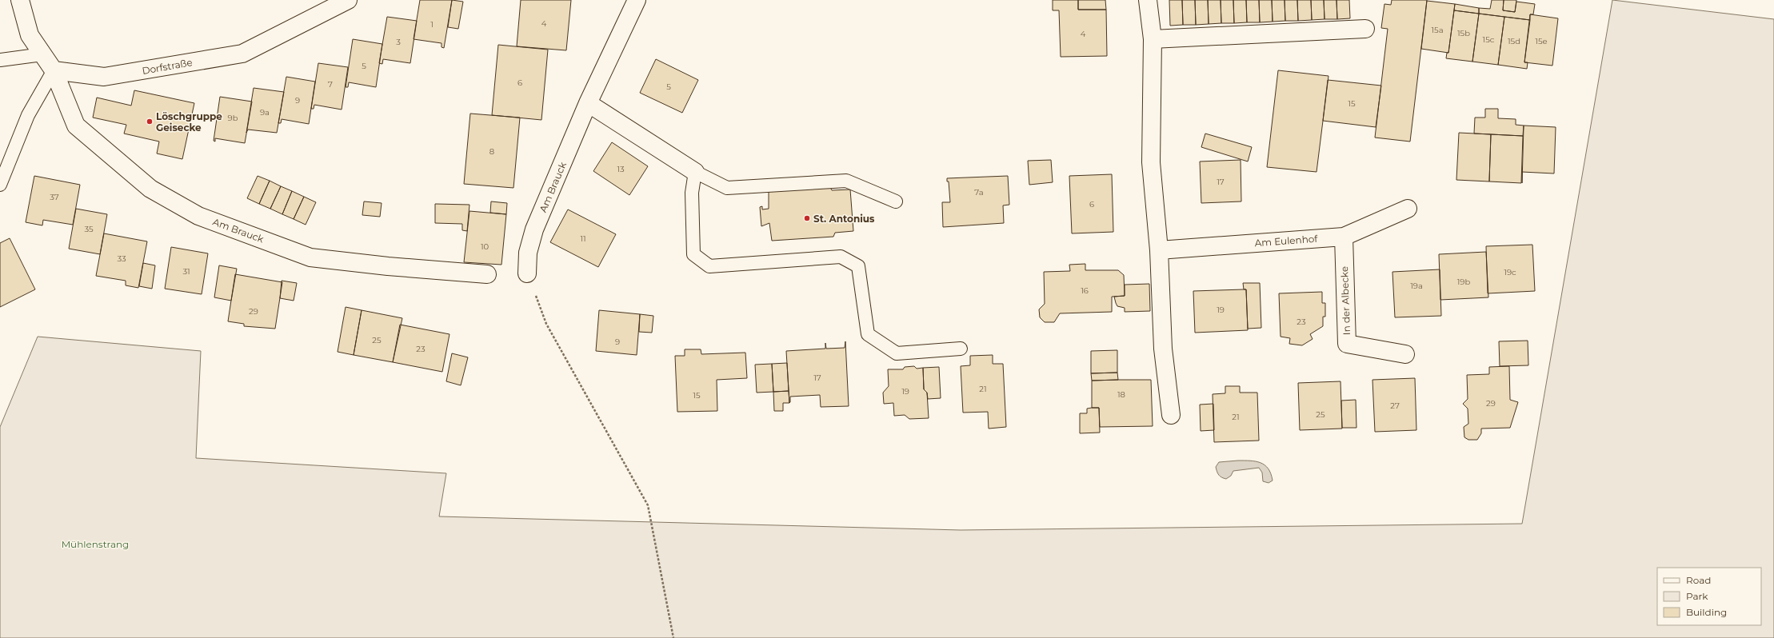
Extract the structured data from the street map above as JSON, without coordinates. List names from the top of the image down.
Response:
{
  "streets": {
    "street": [
      "Dorfstraße",
      "Am Brauck",
      "Am Eulenhof",
      "In der Albecke"
    ]
  },
  "crossings": [
    ["Dorfstraße", "Am Brauck"],
    ["Am Eulenhof", "In der Albecke"]
  ],
  "parks": ["Mühlenstrang"],
  "places": ["Löschgruppe Geisecke", "St. Antonius"],
  "house_numbers": [
    "4",
    "1",
    "15a",
    "15b",
    "4",
    "15c",
    "15d",
    "15e",
    "3",
    "5",
    "6",
    "7",
    "5",
    "9",
    "15",
    "9a",
    "9b",
    "8",
    "13",
    "17",
    "7a",
    "37",
    "6",
    "35",
    "11",
    "10",
    "33",
    "31",
    "19c",
    "19b",
    "19a",
    "16",
    "19",
    "29",
    "23",
    "25",
    "9",
    "23",
    "17",
    "21",
    "19",
    "18",
    "15",
    "29",
    "27",
    "25",
    "21"
  ],
  "legend": ["Road", "Park", "Building"]
}
